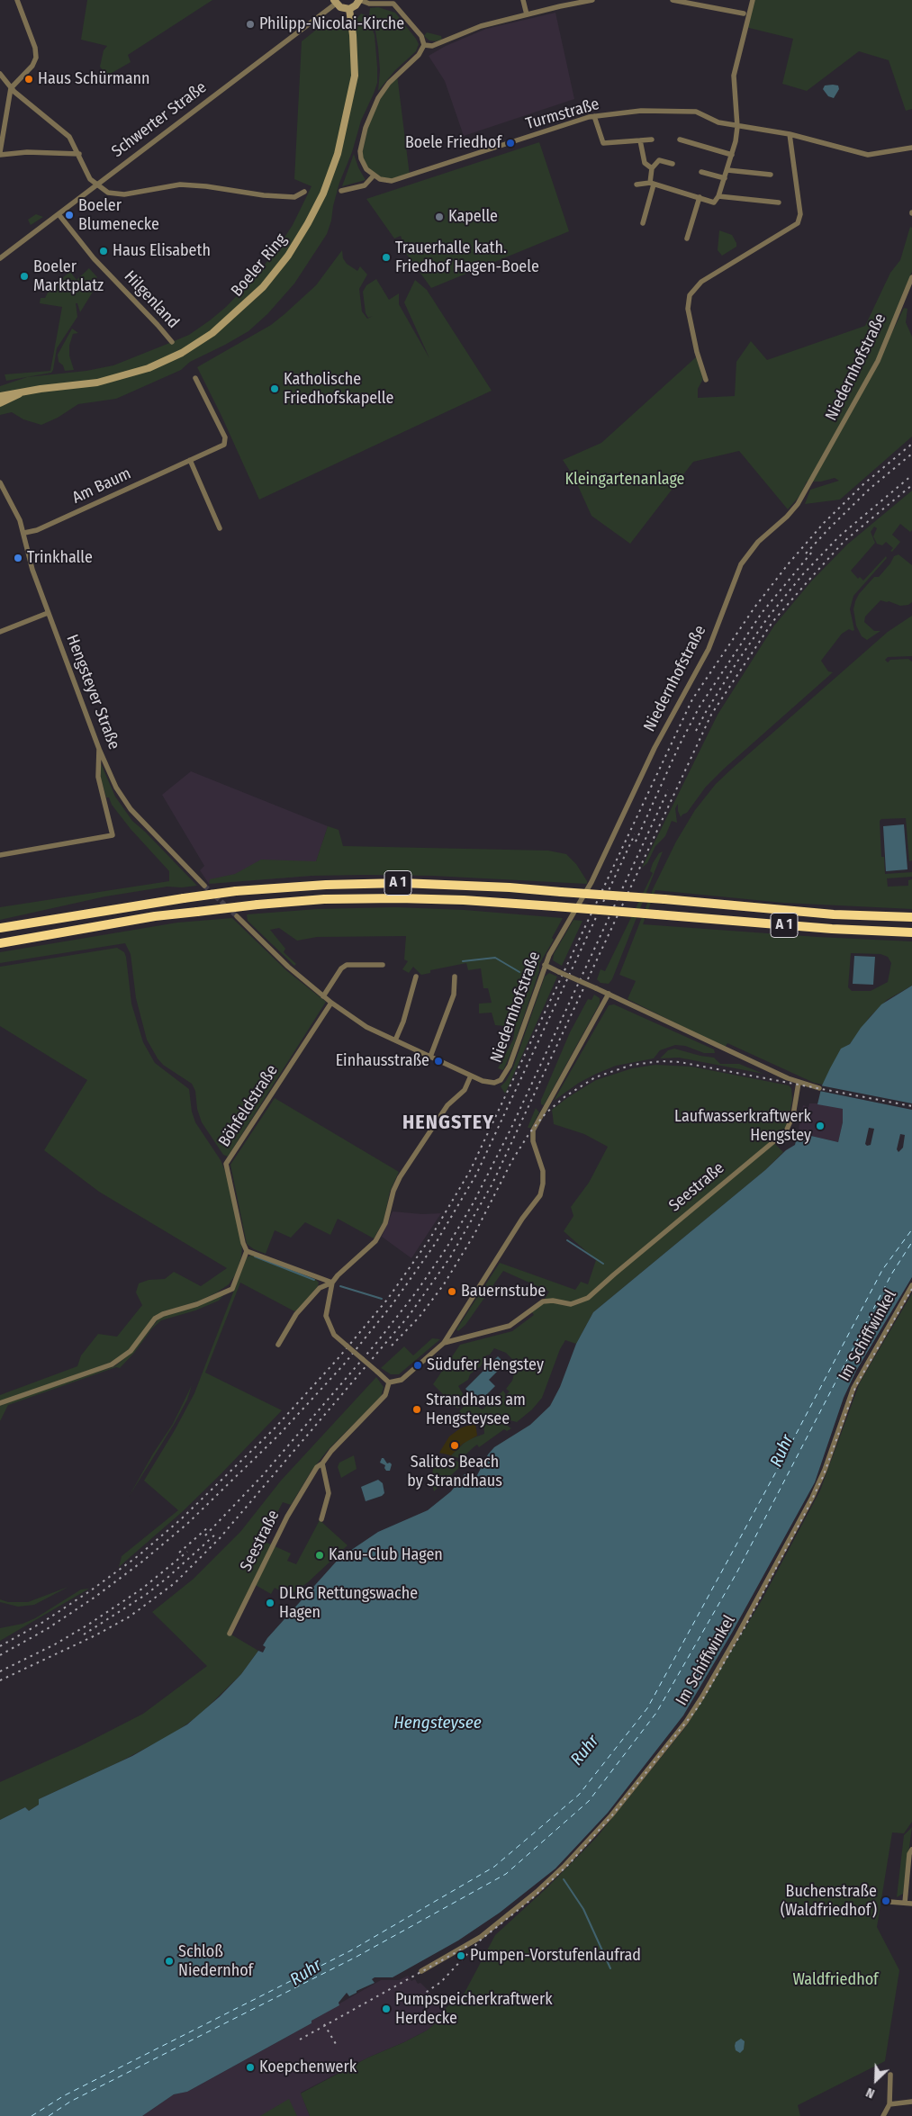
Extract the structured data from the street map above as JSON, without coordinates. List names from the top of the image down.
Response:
{
  "streets": {
    "highway": ["A 1"],
    "main road": ["Boeler Ring"],
    "street": [
      "Turmstraße",
      "Schwerter Straße",
      "Hilgenland",
      "Niedernhofstraße",
      "Am Baum",
      "Hengsteyer Straße",
      "Böhfeldstraße",
      "Seestraße",
      "Im Schiffwinkel"
    ]
  },
  "crossings": [
    ["Schwerter Straße", "Hilgenland"],
    ["Am Baum", "Hengsteyer Straße"]
  ],
  "districts": ["HENGSTEY"],
  "water": ["Ruhr", "Hengsteysee"],
  "parks": ["Kleingartenanlage", "Waldfriedhof"],
  "places": [
    "Philipp-Nicolai-Kirche",
    "Haus Schürmann",
    "Boele Friedhof",
    "Boeler Blumenecke",
    "Kapelle",
    "Haus Elisabeth",
    "Trauerhalle kath. Friedhof Hagen-Boele",
    "Boeler Marktplatz",
    "Katholische Friedhofskapelle",
    "Trinkhalle",
    "Einhausstraße",
    "Laufwasserkraftwerk Hengstey",
    "Bauernstube",
    "Südufer Hengstey",
    "Strandhaus am Hengsteysee",
    "Salitos Beach by Strandhaus",
    "Kanu-Club Hagen",
    "DLRG Rettungswache Hagen",
    "Buchenstraße (Waldfriedhof)",
    "Pumpen-Vorstufenlaufrad",
    "Schloß Niedernhof",
    "Pumpspeicherkraftwerk Herdecke",
    "Koepchenwerk"
  ],
  "north": "bottom left"
}
